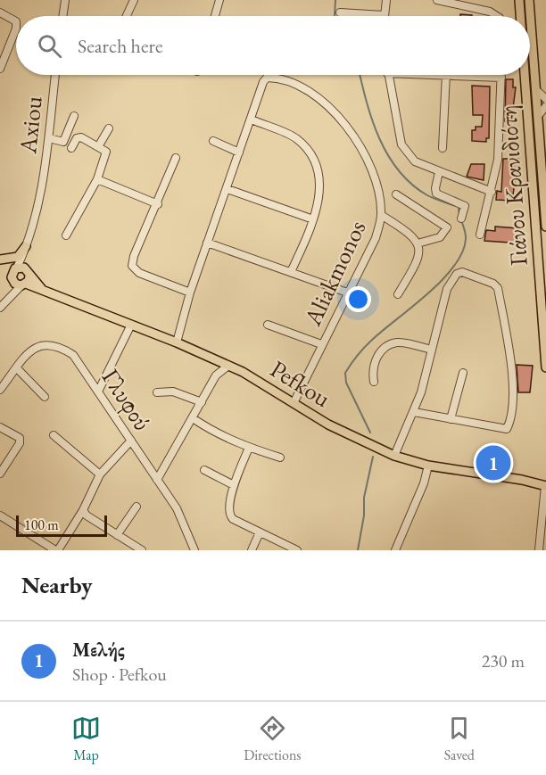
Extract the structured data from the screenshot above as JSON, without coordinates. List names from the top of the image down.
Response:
{
  "streets": {
    "main road": ["Γιάνου Κρανιδιότη", "Pefkou"],
    "street": ["Axiou", "Aliakmonos", "Γλυφού"]
  },
  "crossings": [
    ["Axiou", "Pefkou"],
    ["Aliakmonos", "Pefkou"]
  ],
  "scale_bar": "100 m",
  "page": {
    "search": "Search here",
    "pins": "1",
    "scale": "100 m",
    "heading": "Nearby",
    "list": [
      {
        "mark": "1",
        "name": "Μελής",
        "note": "Shop · Pefkou",
        "value": "230 m"
      }
    ],
    "nav": ["Map", "Directions", "Saved"]
  }
}
